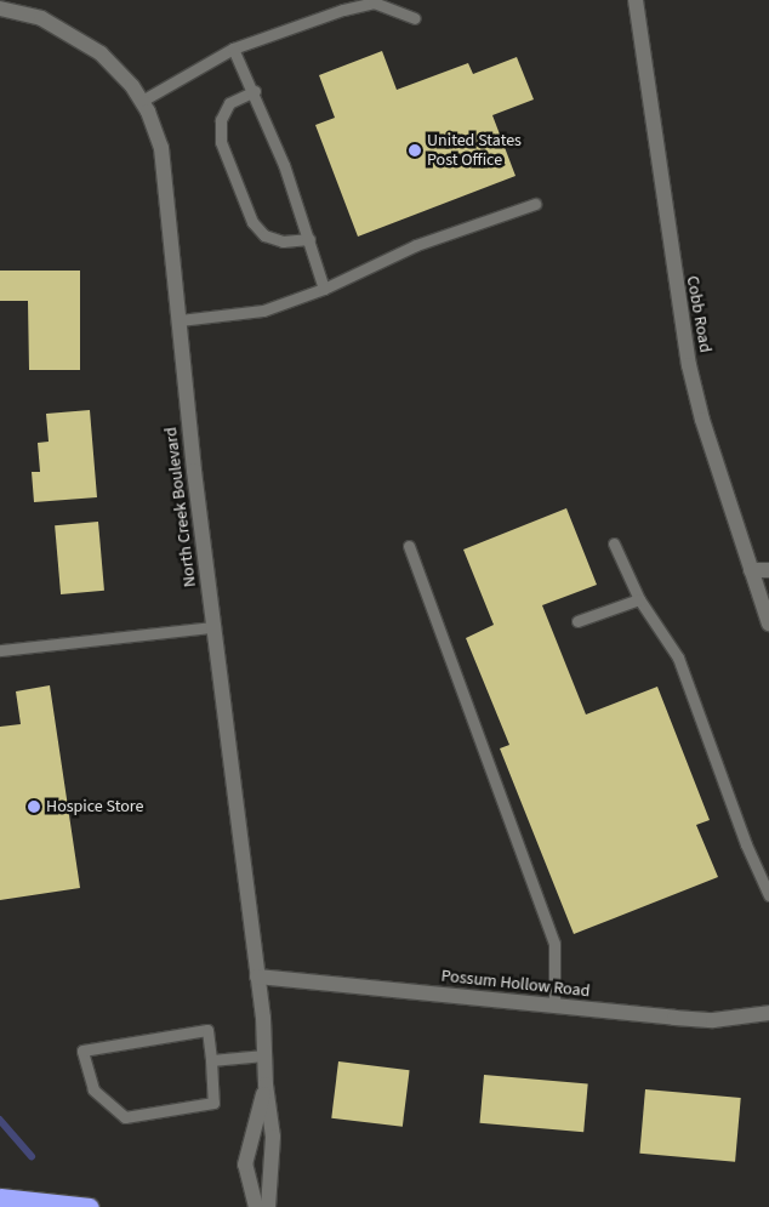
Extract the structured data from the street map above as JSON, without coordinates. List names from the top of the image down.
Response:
{
  "streets": {
    "street": ["Cobb Road", "North Creek Boulevard", "Possum Hollow Road"]
  },
  "crossings": [
    ["North Creek Boulevard", "Possum Hollow Road"]
  ],
  "places": ["United States Post Office", "Hospice Store"]
}
